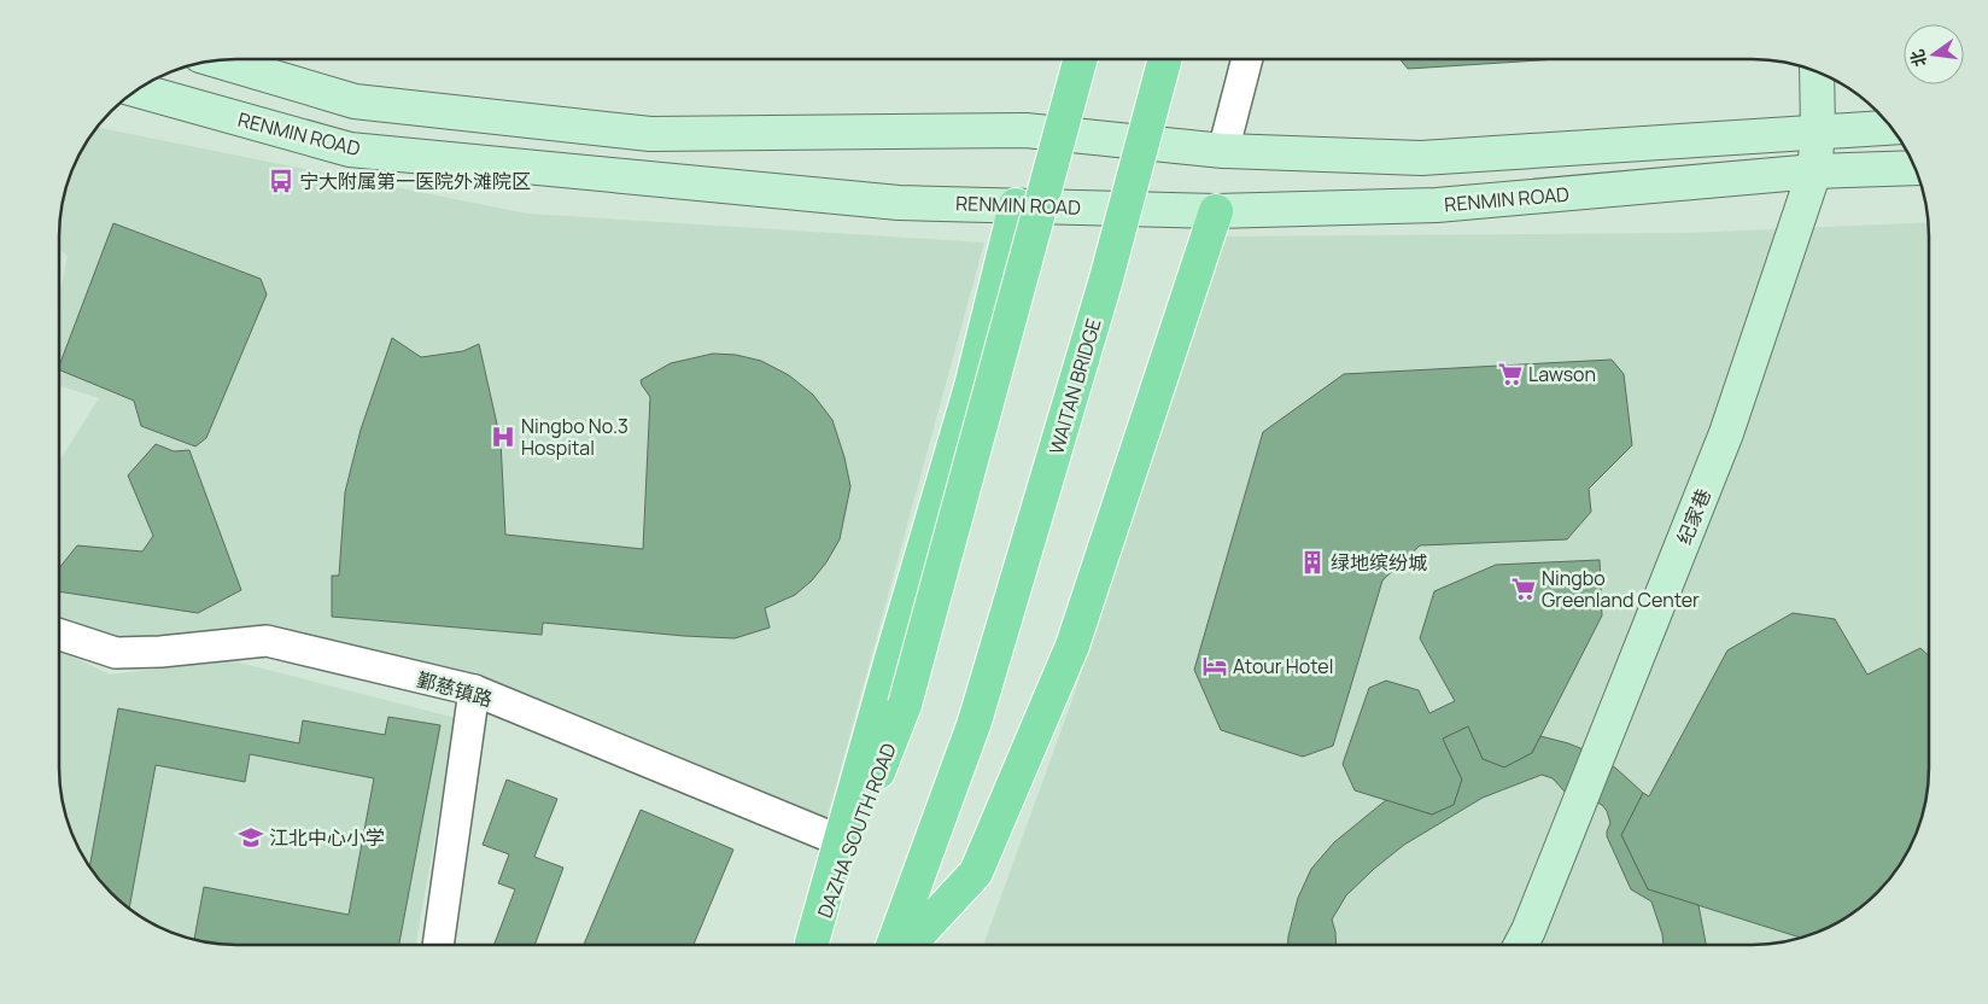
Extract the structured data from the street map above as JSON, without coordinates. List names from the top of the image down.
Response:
{
  "streets": {
    "main road": [
      "RENMIN ROAD",
      "WAITAN BRIDGE",
      "纪家巷",
      "DAZHA SOUTH ROAD"
    ],
    "street": ["鄞慈镇路"]
  },
  "crossings": [
    ["RENMIN ROAD", "纪家巷"]
  ],
  "places": {
    "bus stop": ["宁大附属第一医院外滩院区"],
    "supermarket": ["Lawson", "Ningbo Greenland Center"],
    "hospital": ["Ningbo No.3 Hospital"],
    "building": ["绿地缤纷城"],
    "hotel": ["Atour Hotel"],
    "school or university": ["江北中心小学"]
  },
  "north": "left"
}
